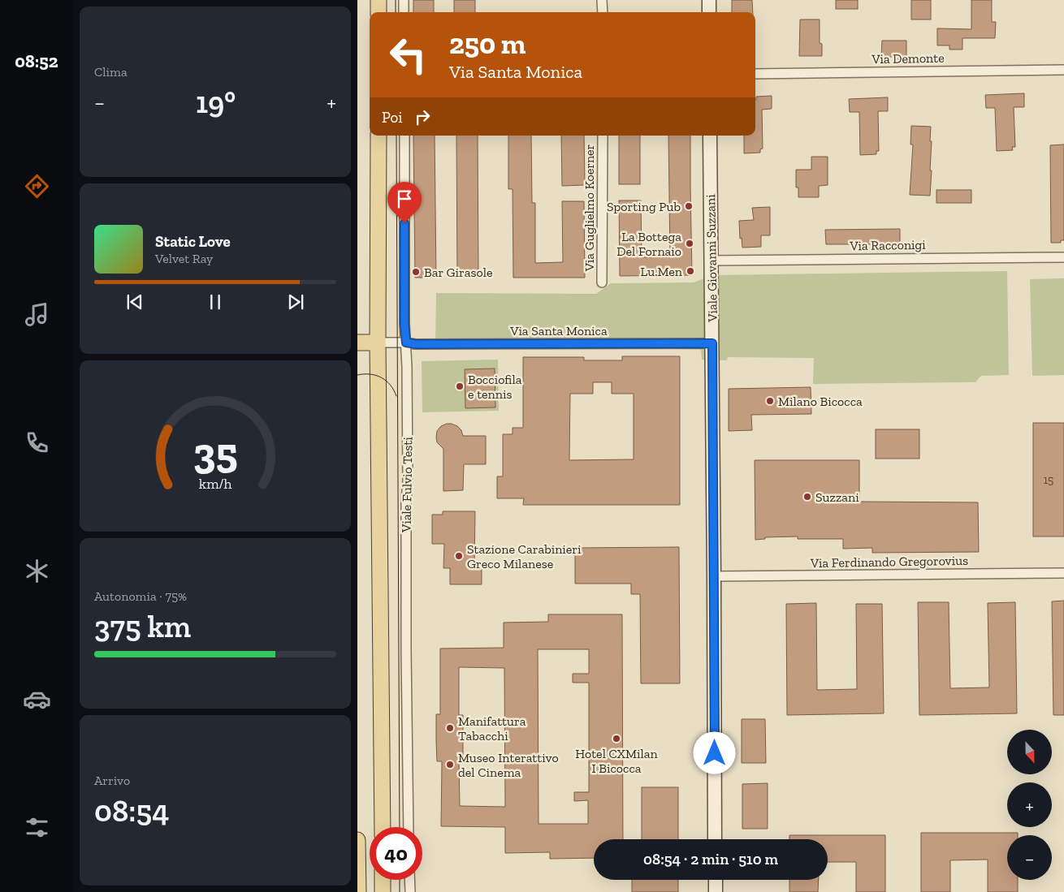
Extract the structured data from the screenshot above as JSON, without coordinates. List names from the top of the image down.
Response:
{
  "streets": {
    "main road": ["Viale Fulvio Testi"],
    "street": [
      "Via Demonte",
      "Via Guglielmo Koerner",
      "Via Racconigi",
      "Viale Giovanni Suzzani",
      "Via Santa Monica",
      "Via Ferdinando Gregorovius"
    ]
  },
  "crossings": [
    ["Via Racconigi", "Viale Giovanni Suzzani"],
    ["Viale Giovanni Suzzani", "Via Santa Monica"],
    ["Viale Giovanni Suzzani", "Via Ferdinando Gregorovius"],
    ["Via Santa Monica", "Viale Fulvio Testi"]
  ],
  "places": [
    "Sporting Pub",
    "La Bottega Del Fornaio",
    "Lu.Men",
    "Bar Girasole",
    "Bocciofila e tennis",
    "Milano Bicocca",
    "Suzzani",
    "Stazione Carabinieri Greco Milanese",
    "Manifattura Tabacchi",
    "Hotel CXMilan I Bicocca",
    "Museo Interattivo del Cinema"
  ],
  "house_numbers": ["15"],
  "north": "bottom",
  "page": {
    "tabs": "08:52",
    "tile": [
      "Clima",
      ["Autonomia · 75%", "375 km"],
      ["Arrivo", "08:54"]
    ],
    "turn": ["250 m", "Via Santa Monica"],
    "heat": ["−", "19°", "+"],
    "then": "Poi",
    "song": ["Static Love", "Velvet Ray"],
    "map_buttons": ["+", "−"],
    "limit": "40",
    "trip": "08:54 · 2 min · 510 m",
    "gauge": ["35", "km/h"]
  }
}
